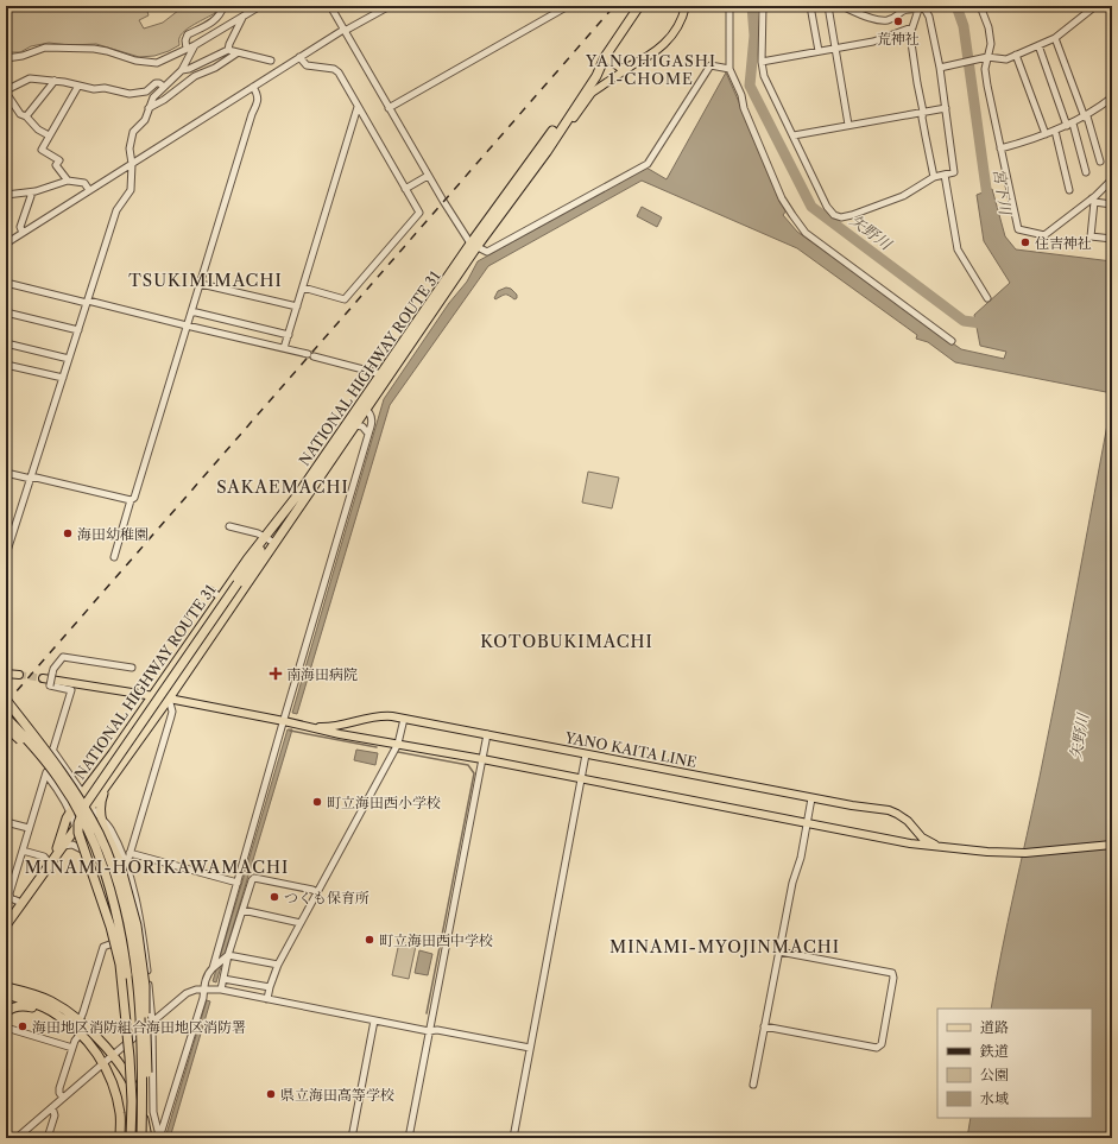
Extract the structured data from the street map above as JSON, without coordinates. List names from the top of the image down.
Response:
{
  "streets": {
    "highway": ["NATIONAL HIGHWAY ROUTE 31"],
    "main road": ["YANO KAITA LINE"]
  },
  "crossings": [
    ["NATIONAL HIGHWAY ROUTE 31", "YANO KAITA LINE"]
  ],
  "districts": [
    "YANOHIGASHI 1-CHOME",
    "TSUKIMIMACHI",
    "SAKAEMACHI",
    "KOTOBUKIMACHI",
    "MINAMI-HORIKAWAMACHI",
    "MINAMI-MYOJINMACHI"
  ],
  "water": ["宮下川", "矢野川"],
  "places": {
    "other": [
      "荒神社",
      "住吉神社",
      "海田幼稚園",
      "町立海田西小学校",
      "つくも保育所",
      "町立海田西中学校",
      "海田地区消防組合海田地区消防署",
      "県立海田高等学校"
    ],
    "health": ["南海田病院"]
  },
  "legend": [
    "道路",
    "鉄道",
    "公園",
    "水域"
  ]
}
